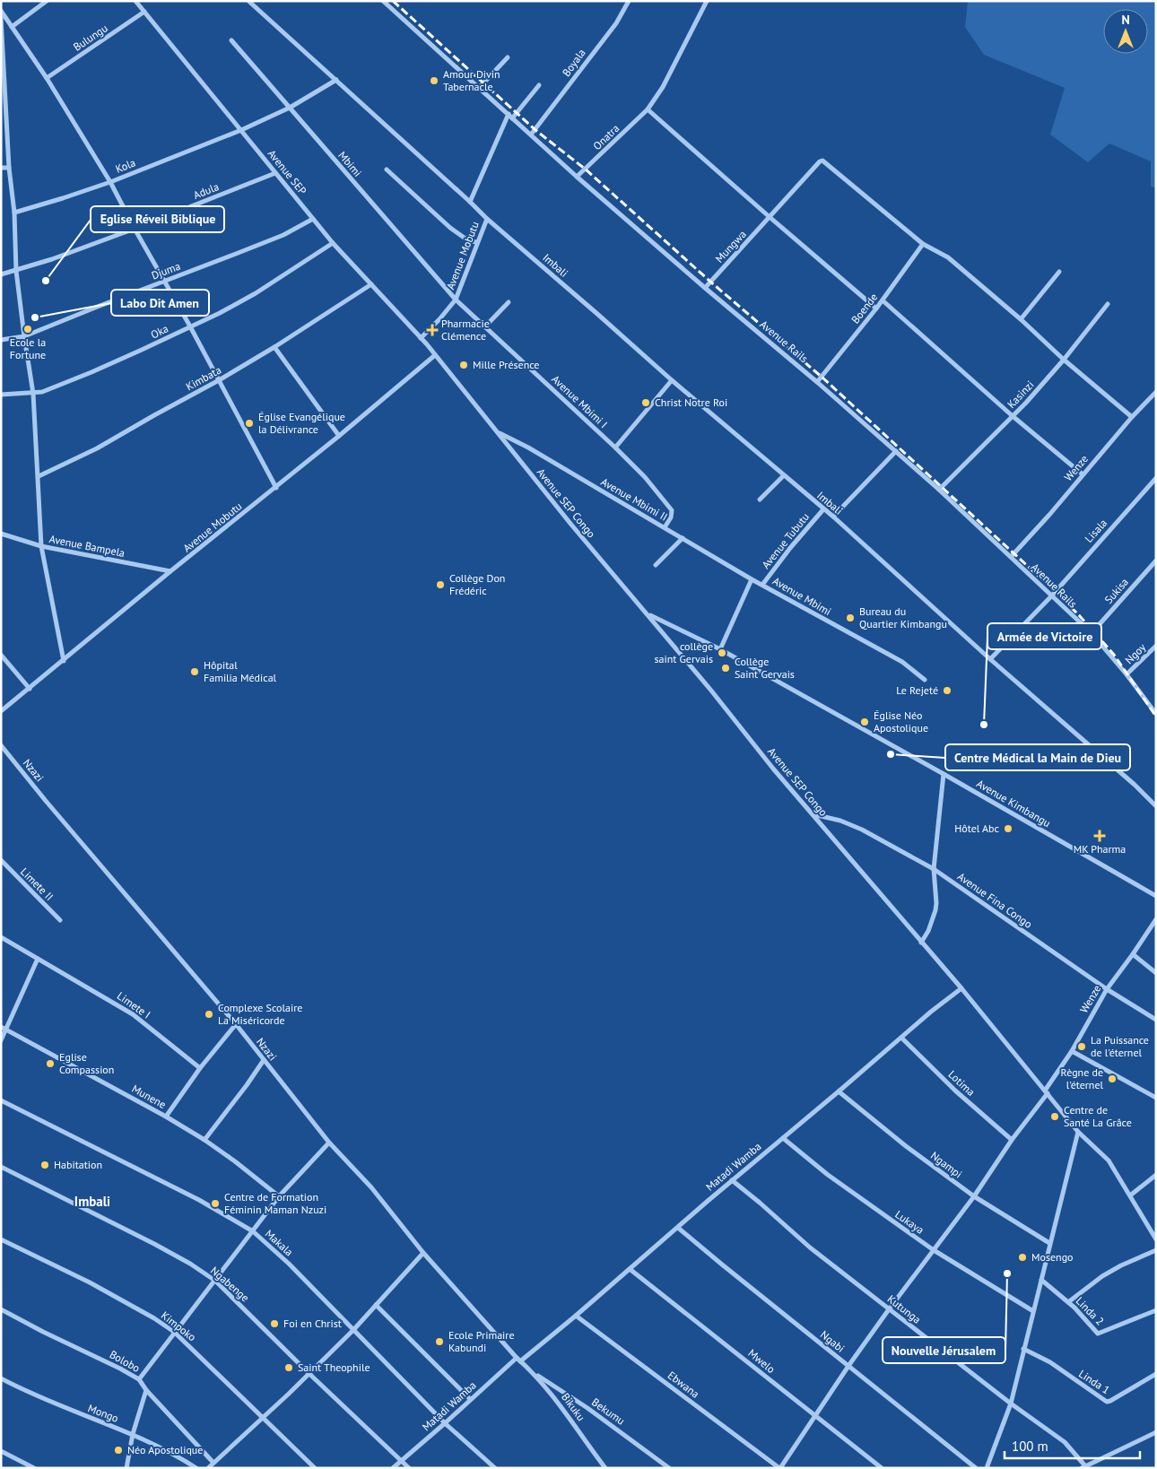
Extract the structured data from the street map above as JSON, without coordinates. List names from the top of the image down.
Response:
{
  "streets": {
    "street": [
      "Bulungu",
      "Boyala",
      "Onatra",
      "Mbimi",
      "Kola",
      "Avenue SEP",
      "Adula",
      "Mungwa",
      "Avenue Mobutu",
      "Imbali",
      "Djuma",
      "Boende",
      "Oka",
      "Avenue Rails",
      "Kimbata",
      "Kasinzi",
      "Avenue Mbimi I",
      "Wenze",
      "Avenue Mbimi II",
      "Avenue SEP Congo",
      "Lisala",
      "Avenue Tubutu",
      "Avenue Bampela",
      "Sukisa",
      "Avenue Mbimi",
      "Ngoy",
      "Nzazi",
      "Avenue Kimbangu",
      "Limete II",
      "Avenue Fina Congo",
      "Limete I",
      "Lotima",
      "Munene",
      "Ngampi",
      "Matadi Wamba",
      "Lukaya",
      "Makala",
      "Ngabenge",
      "Kutunga",
      "Linda 2",
      "Kimpoko",
      "Ngabi",
      "Bolobo",
      "Mwelo",
      "Linda 1",
      "Ebwana",
      "Bikuku",
      "Bekumu",
      "Mongo"
    ]
  },
  "crossings": [
    ["Bulungu", "Avenue SEP"],
    ["Boyala", "Avenue Rails"],
    ["Onatra", "Avenue Rails"],
    ["Mbimi", "Kola"],
    ["Mbimi", "Avenue Mobutu"],
    ["Mbimi", "Avenue Mbimi I"],
    ["Kola", "Avenue SEP"],
    ["Avenue SEP", "Adula"],
    ["Avenue SEP", "Avenue Mobutu"],
    ["Avenue SEP", "Djuma"],
    ["Avenue SEP", "Oka"],
    ["Avenue SEP", "Kimbata"],
    ["Avenue SEP", "Avenue SEP Congo"],
    ["Mungwa", "Boende"],
    ["Mungwa", "Avenue Rails"],
    ["Avenue Mobutu", "Imbali"],
    ["Avenue Mobutu", "Avenue Mbimi I"],
    ["Avenue Mobutu", "Avenue SEP Congo"],
    ["Avenue Mobutu", "Avenue Bampela"],
    ["Imbali", "Lisala"],
    ["Imbali", "Avenue Tubutu"],
    ["Boende", "Avenue Rails"],
    ["Avenue Rails", "Kasinzi"],
    ["Avenue Rails", "Wenze"],
    ["Avenue Rails", "Lisala"],
    ["Avenue Rails", "Sukisa"],
    ["Avenue Rails", "Ngoy"],
    ["Avenue Mbimi I", "Avenue Mbimi II"],
    ["Wenze", "Avenue SEP Congo"],
    ["Wenze", "Avenue Fina Congo"],
    ["Wenze", "Lotima"],
    ["Wenze", "Ngampi"],
    ["Wenze", "Lukaya"],
    ["Wenze", "Kutunga"],
    ["Wenze", "Ngabi"],
    ["Wenze", "Mwelo"],
    ["Wenze", "Ebwana"],
    ["Avenue Mbimi II", "Avenue SEP Congo"],
    ["Avenue Mbimi II", "Avenue Tubutu"],
    ["Avenue Mbimi II", "Avenue Mbimi"],
    ["Avenue SEP Congo", "Avenue Kimbangu"],
    ["Avenue SEP Congo", "Avenue Fina Congo"],
    ["Avenue SEP Congo", "Matadi Wamba"],
    ["Avenue Tubutu", "Avenue Mbimi"],
    ["Nzazi", "Matadi Wamba"],
    ["Nzazi", "Bikuku"],
    ["Lotima", "Matadi Wamba"],
    ["Ngampi", "Matadi Wamba"],
    ["Matadi Wamba", "Lukaya"],
    ["Matadi Wamba", "Makala"],
    ["Matadi Wamba", "Ngabenge"],
    ["Matadi Wamba", "Kutunga"],
    ["Matadi Wamba", "Ngabi"],
    ["Matadi Wamba", "Mwelo"],
    ["Matadi Wamba", "Ebwana"],
    ["Matadi Wamba", "Bikuku"],
    ["Bikuku", "Bekumu"]
  ],
  "districts": ["Imbali"],
  "places": {
    "other": [
      "Amour Divin Tabernacle",
      "Eglise Réveil Biblique",
      "Labo Dit Amen",
      "Ecole la Fortune",
      "Mille Présence",
      "Christ Notre Roi",
      "Église Evangélique la Délivrance",
      "Collège Don Frédéric",
      "Bureau du Quartier Kimbangu",
      "collège saint Gervais",
      "Collège Saint Gervais",
      "Hôpital Familia Médical",
      "Le Rejeté",
      "Église Néo Apostolique",
      "Armée de Victoire",
      "Centre Médical la Main de Dieu",
      "Hôtel Abc",
      "Complexe Scolaire La Miséricorde",
      "La Puissance de l'éternel",
      "Eglise Compassion",
      "Règne de l'éternel",
      "Centre de Santé La Grâce",
      "Habitation",
      "Centre de Formation Féminin Maman Nzuzi",
      "Mosengo",
      "Nouvelle Jérusalem",
      "Foi en Christ",
      "Ecole Primaire Kabundi",
      "Saint Theophile",
      "Néo Apostolique"
    ],
    "health": ["Pharmacie Clémence", "MK Pharma"]
  },
  "scale_bar": "100 m",
  "north": "top"
}
